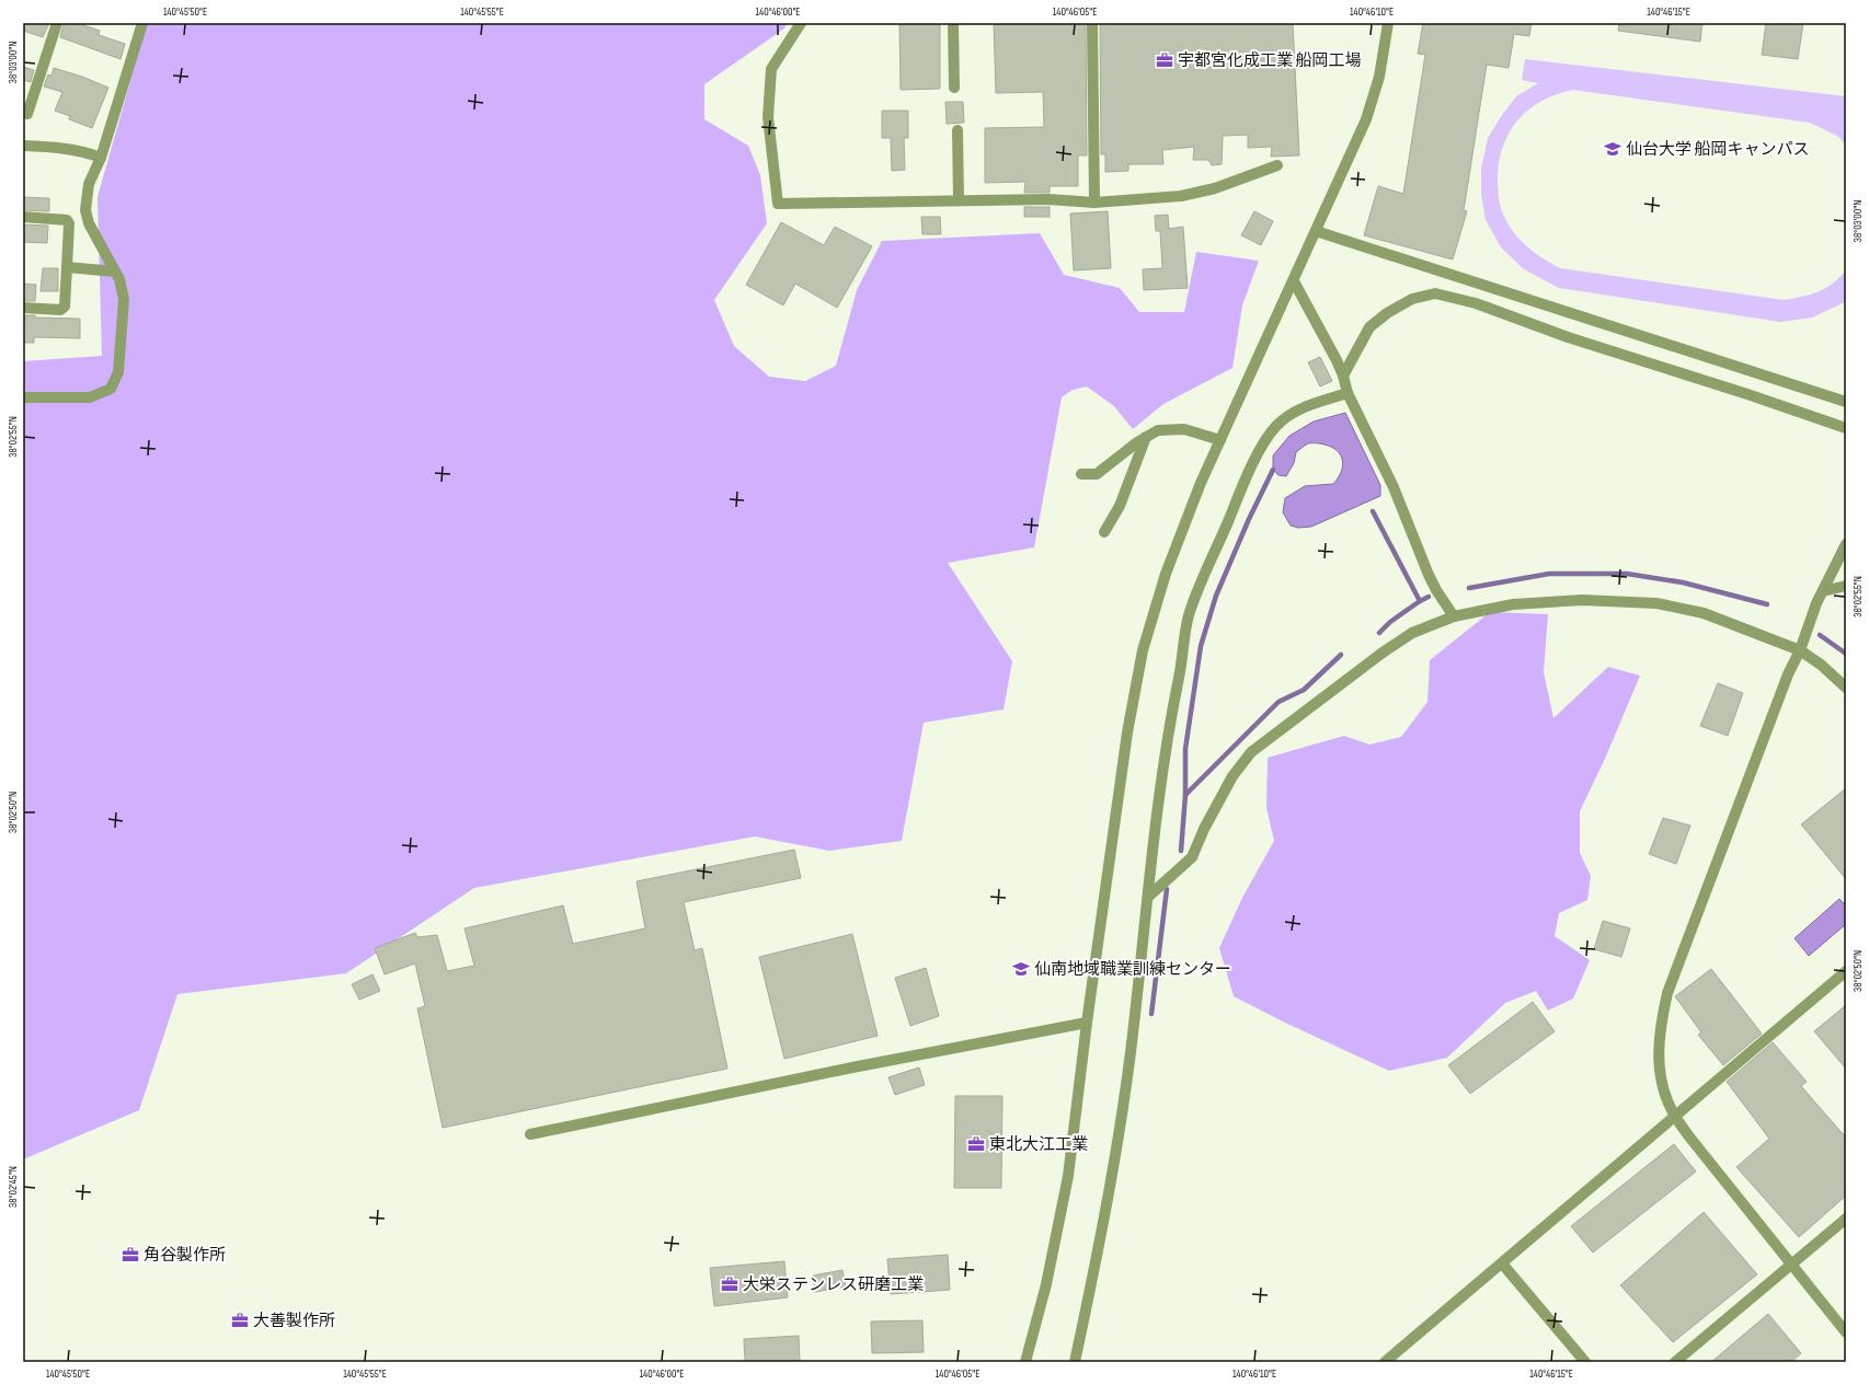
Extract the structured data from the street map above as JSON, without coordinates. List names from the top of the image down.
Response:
{
  "places": {
    "office": [
      "宇都宮化成工業 船岡工場",
      "東北大江工業",
      "角谷製作所",
      "大栄ステンレス研磨工業",
      "大善製作所"
    ],
    "school or university": ["仙台大学 船岡キャンパス", "仙南地域職業訓練センター"]
  },
  "coordinates": [
    "140°45'50\"E",
    "140°45'55\"E",
    "140°46'00\"E",
    "140°46'05\"E",
    "140°46'10\"E",
    "140°46'15\"E",
    "38°03'00\"N",
    "38°02'55\"N",
    "38°02'50\"N",
    "38°02'45\"N"
  ]
}
